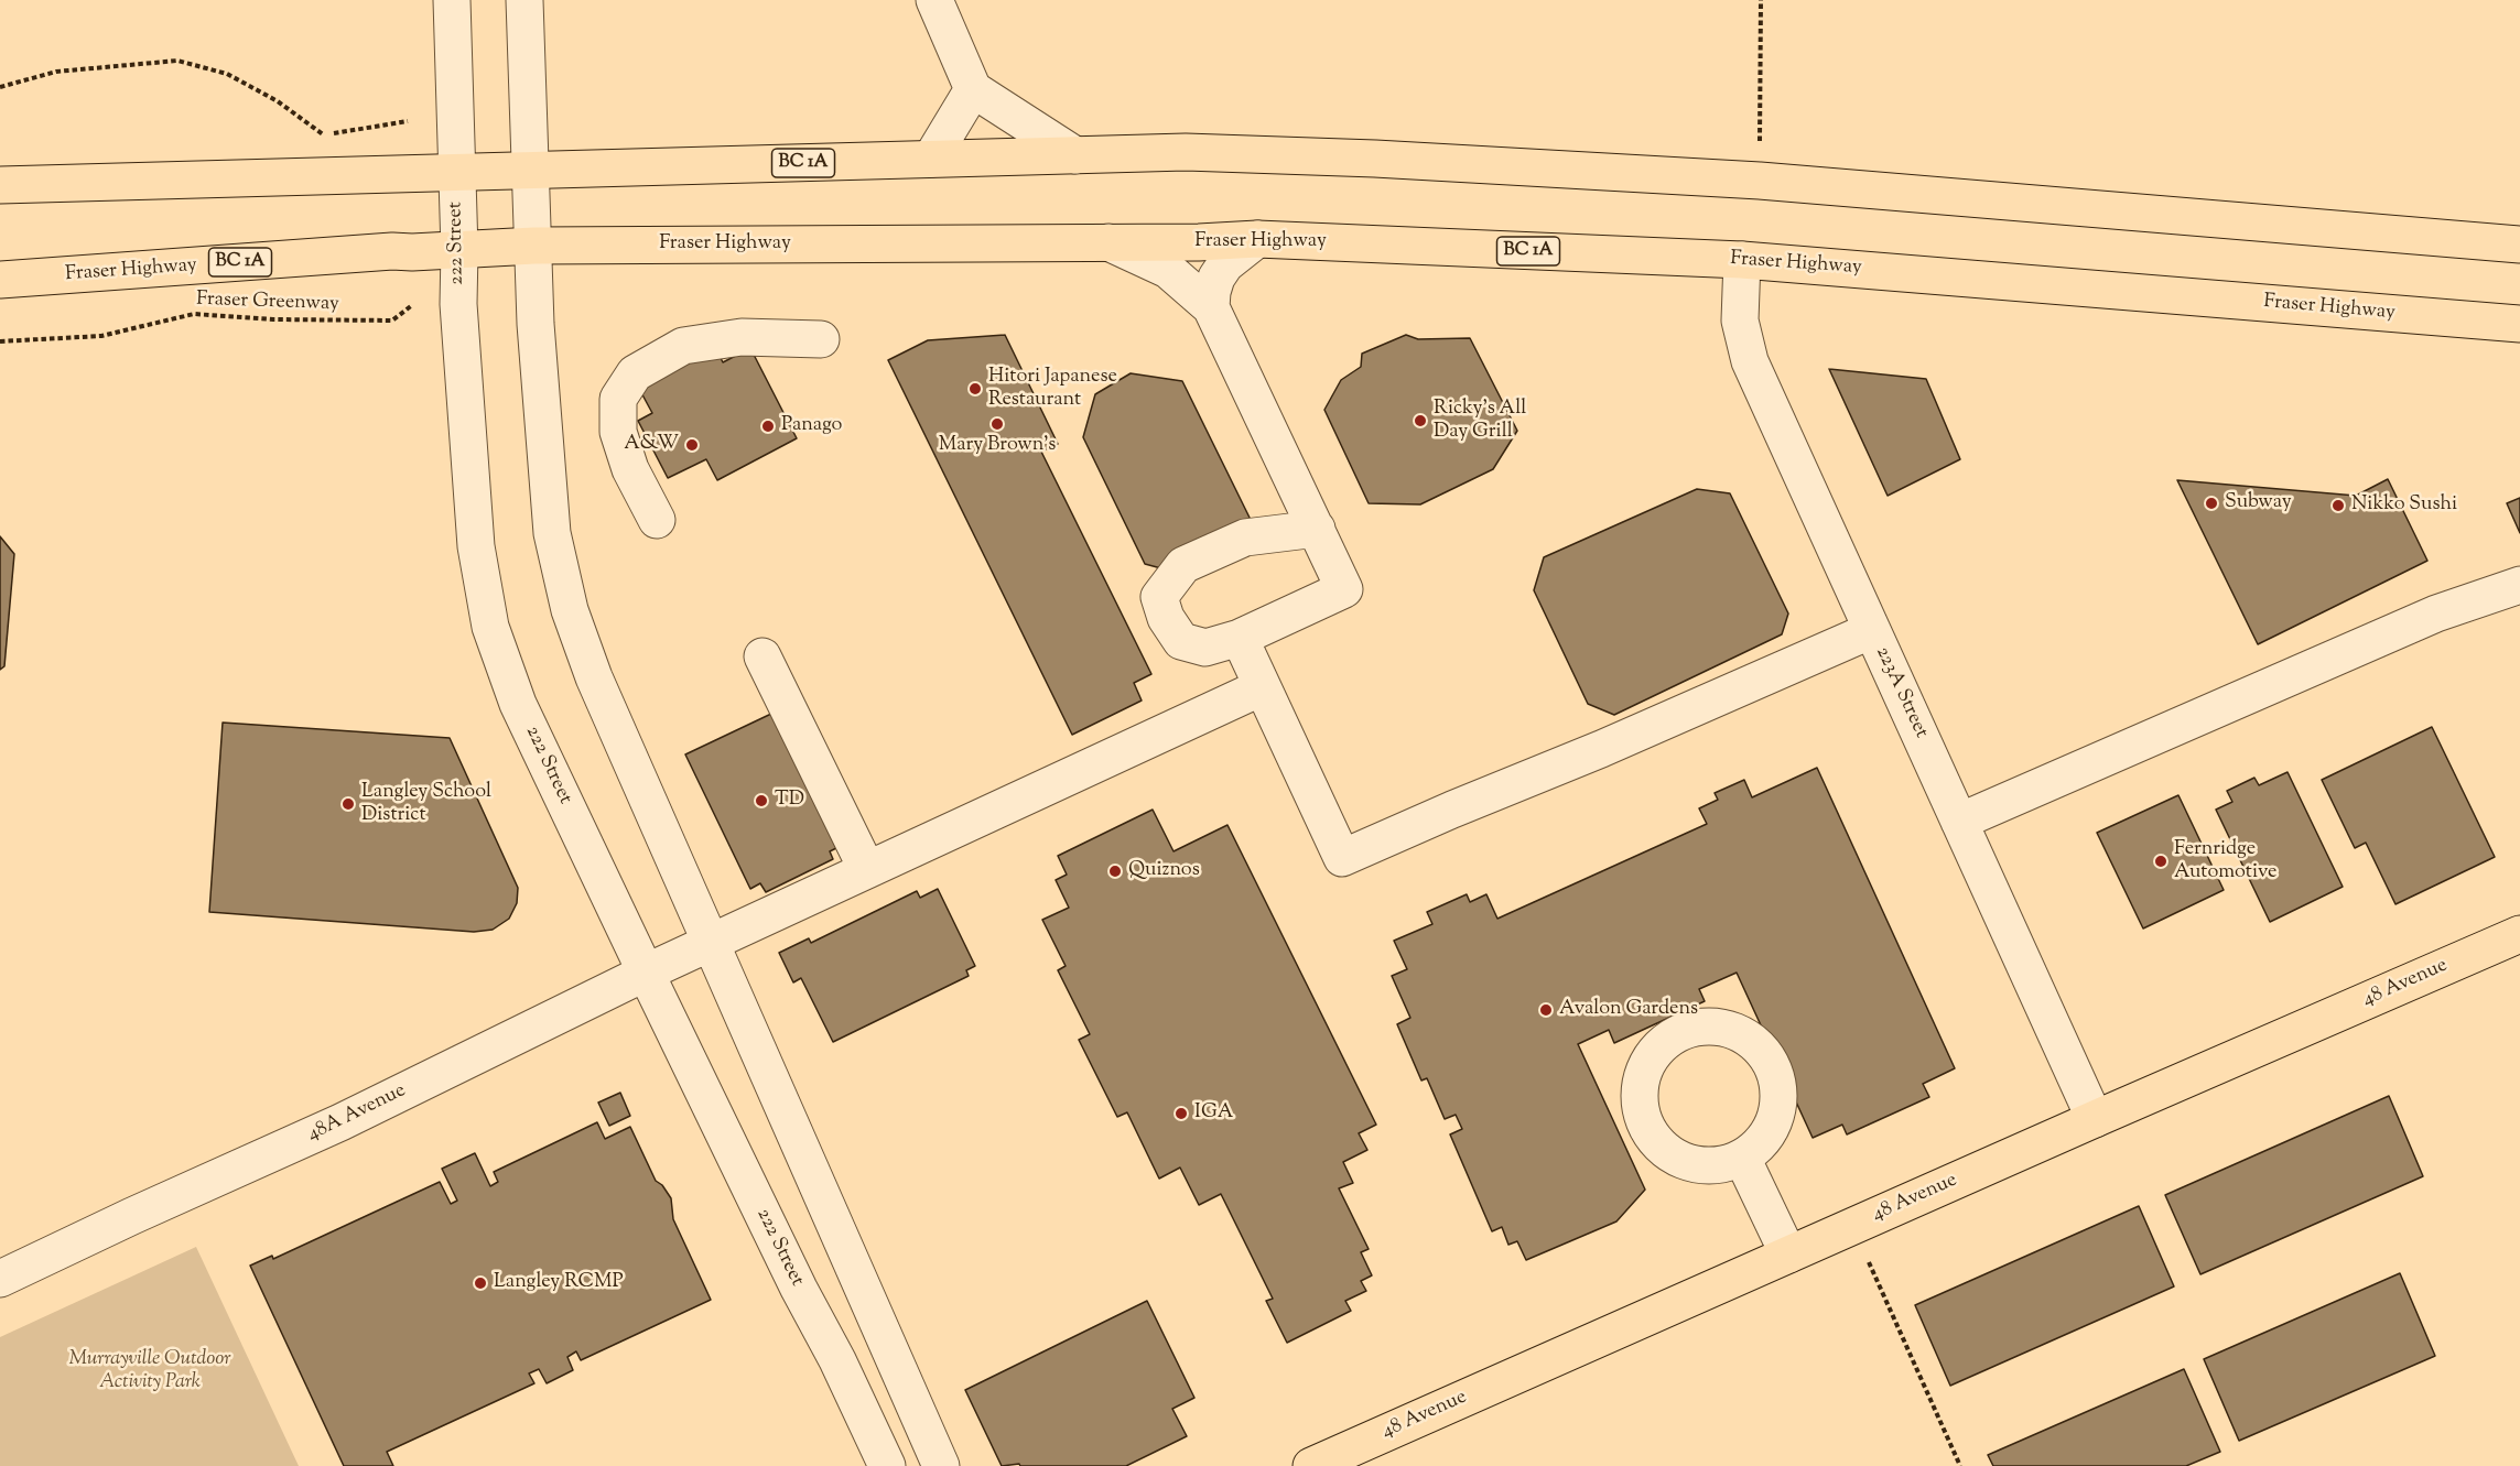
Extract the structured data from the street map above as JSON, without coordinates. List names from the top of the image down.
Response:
{
  "streets": {
    "main road": ["BC 1A", "Fraser Highway", "48 Avenue"],
    "street": ["222 Street", "223A Street", "48A Avenue"],
    "path": ["Fraser Greenway"]
  },
  "crossings": [
    ["BC 1A", "222 Street"],
    ["Fraser Highway", "222 Street"],
    ["Fraser Highway", "223A Street"],
    ["222 Street", "48A Avenue"],
    ["223A Street", "48 Avenue"]
  ],
  "parks": ["Murrayville Outdoor Activity Park"],
  "places": [
    "Hitori Japanese Restaurant",
    "Ricky's All Day Grill",
    "Mary Brown's",
    "Panago",
    "A&W",
    "Subway",
    "Nikko Sushi",
    "TD",
    "Langley School District",
    "Fernridge Automotive",
    "Quiznos",
    "Avalon Gardens",
    "IGA",
    "Langley RCMP"
  ]
}
